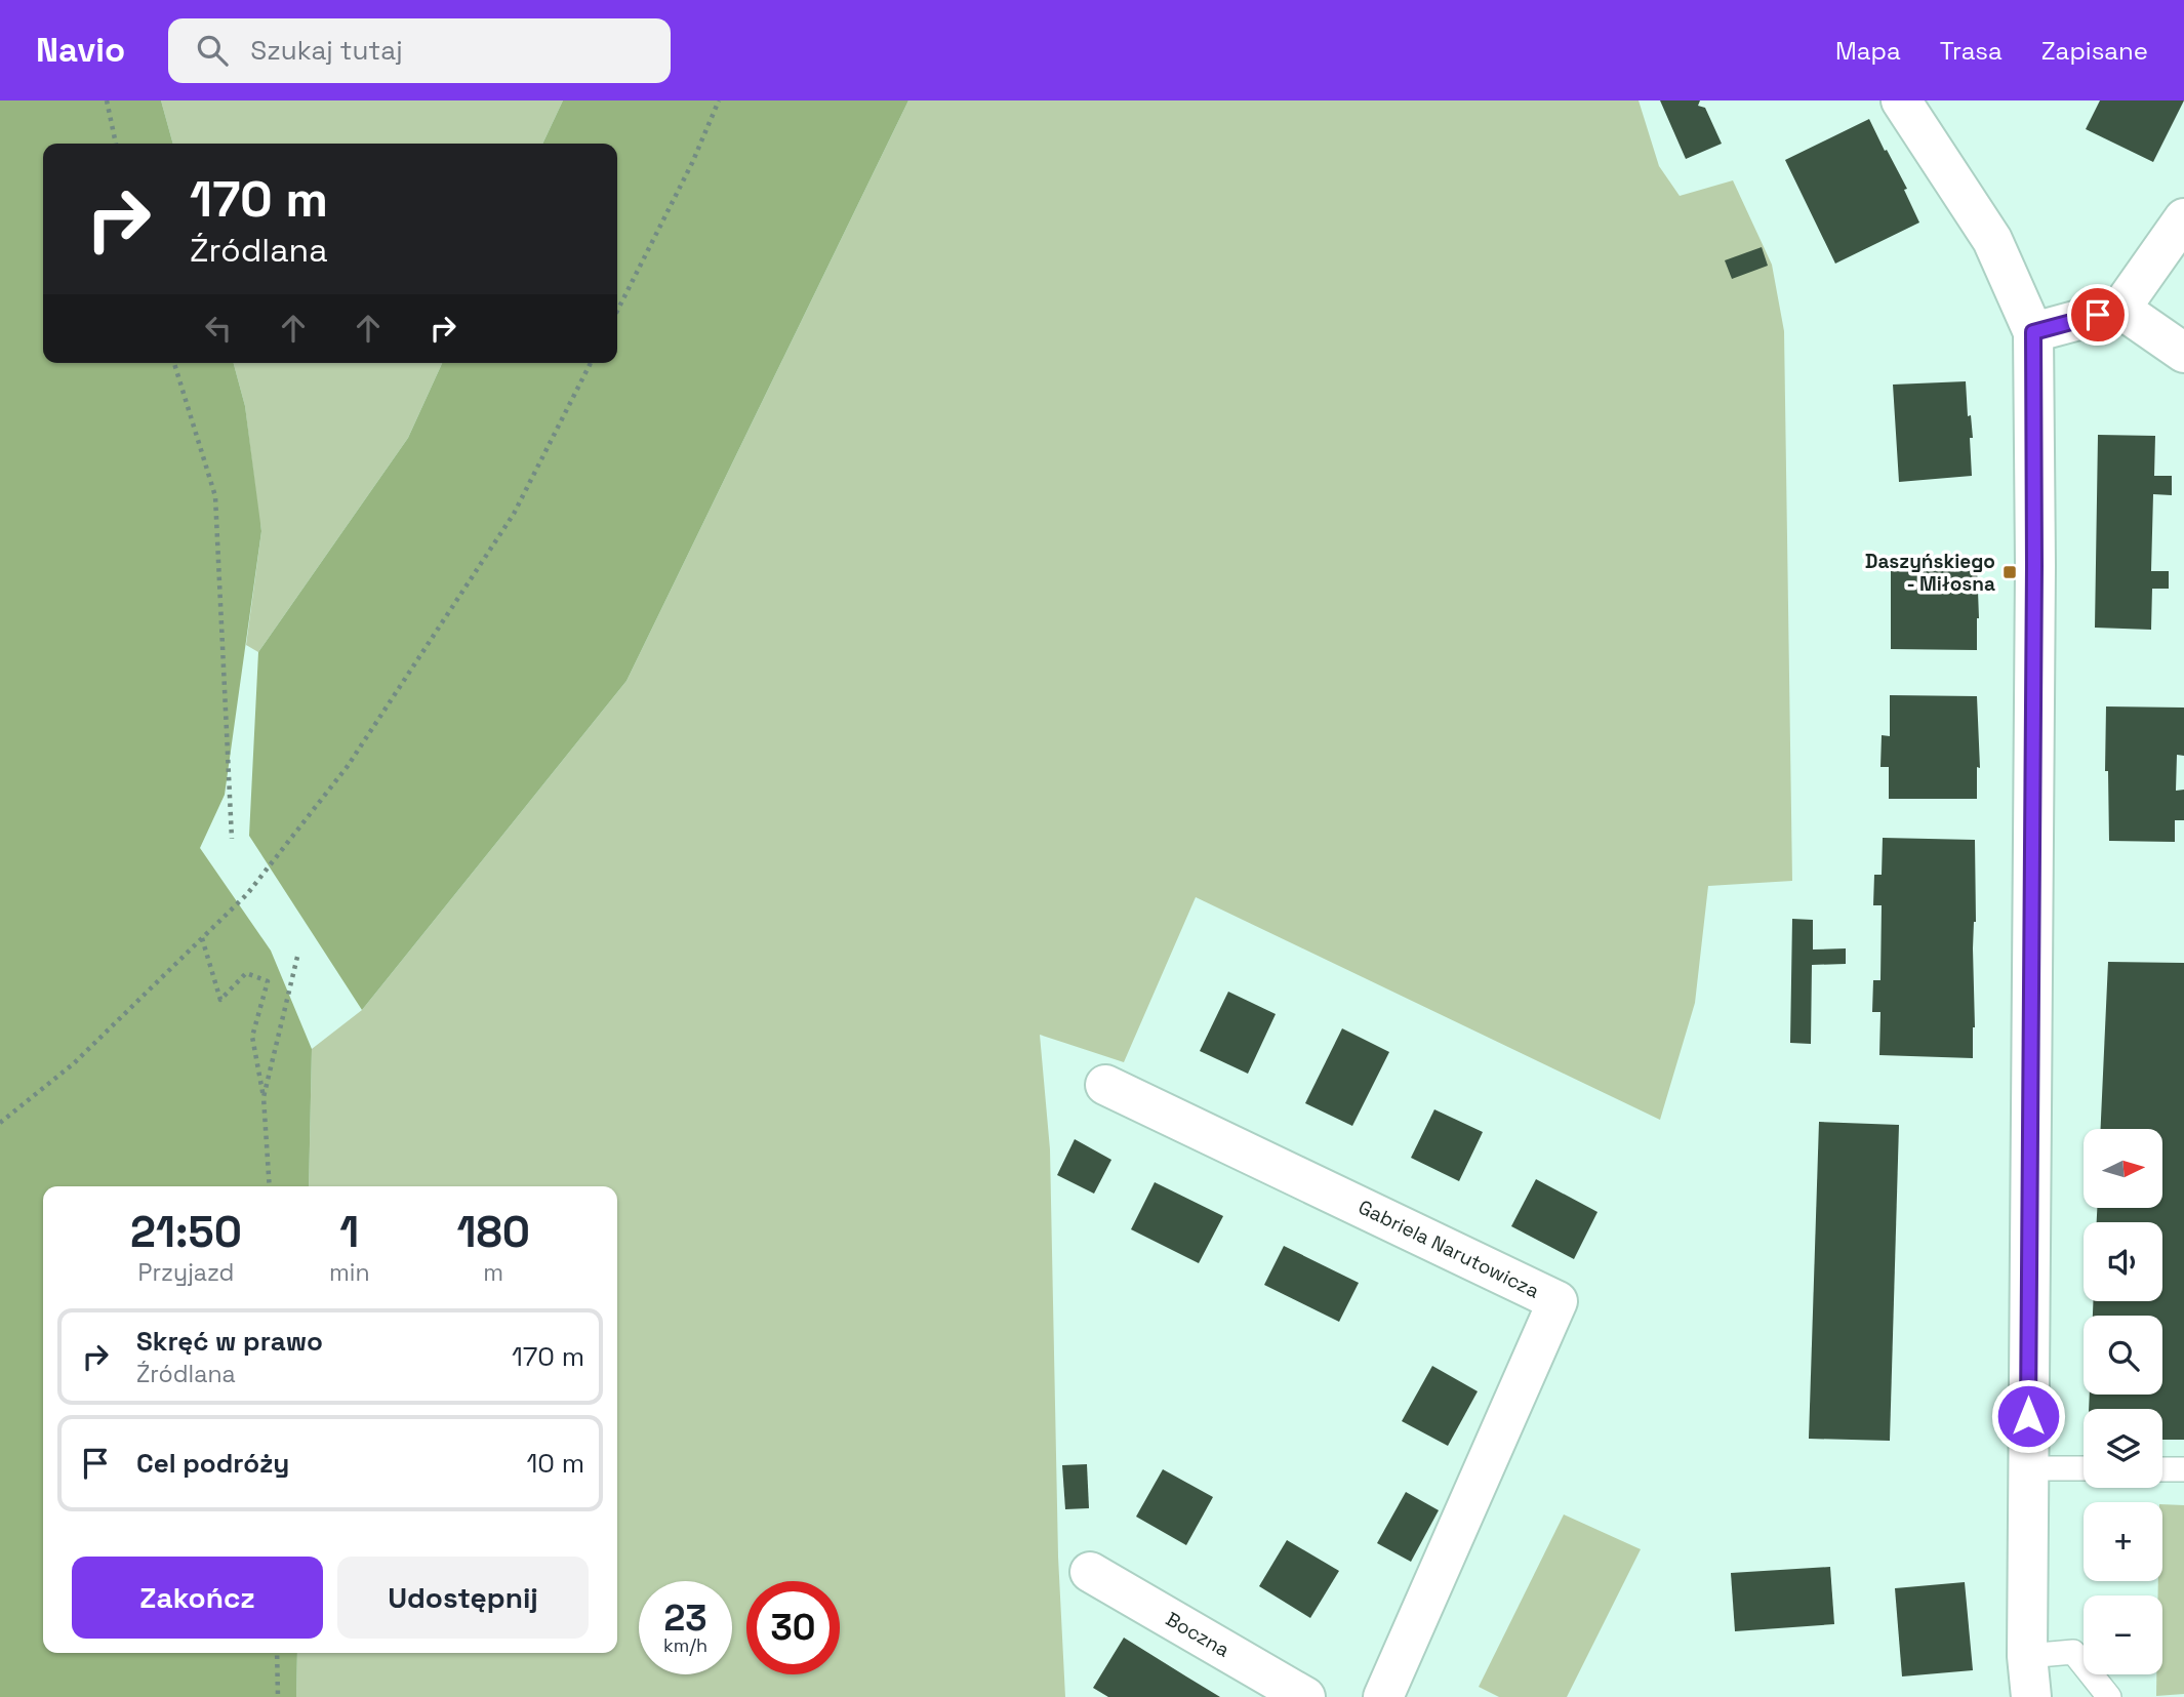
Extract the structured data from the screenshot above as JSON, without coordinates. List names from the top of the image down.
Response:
{
  "streets": {
    "street": ["Gabriela Narutowicza", "Boczna"]
  },
  "places": {
    "transit": ["Daszyńskiego - Miłosna"]
  },
  "north": "right",
  "page": {
    "header": "Navio",
    "search": "Szukaj tutaj",
    "nav": ["Mapa", "Trasa", "Zapisane"],
    "turn": ["170 m", "Źródlana"],
    "map_buttons": ["+", "−"],
    "eta": [
      "21:50",
      "Przyjazd",
      "1",
      "min",
      "180",
      "m"
    ],
    "list": [
      {
        "name": "Skręć w prawo",
        "note": "Źródlana",
        "value": "170 m"
      },
      {
        "name": "Cel podróży",
        "value": "10 m"
      }
    ],
    "buttons": ["Zakończ", "Udostępnij"],
    "speed": "23 km/h",
    "limit": "30"
  }
}
